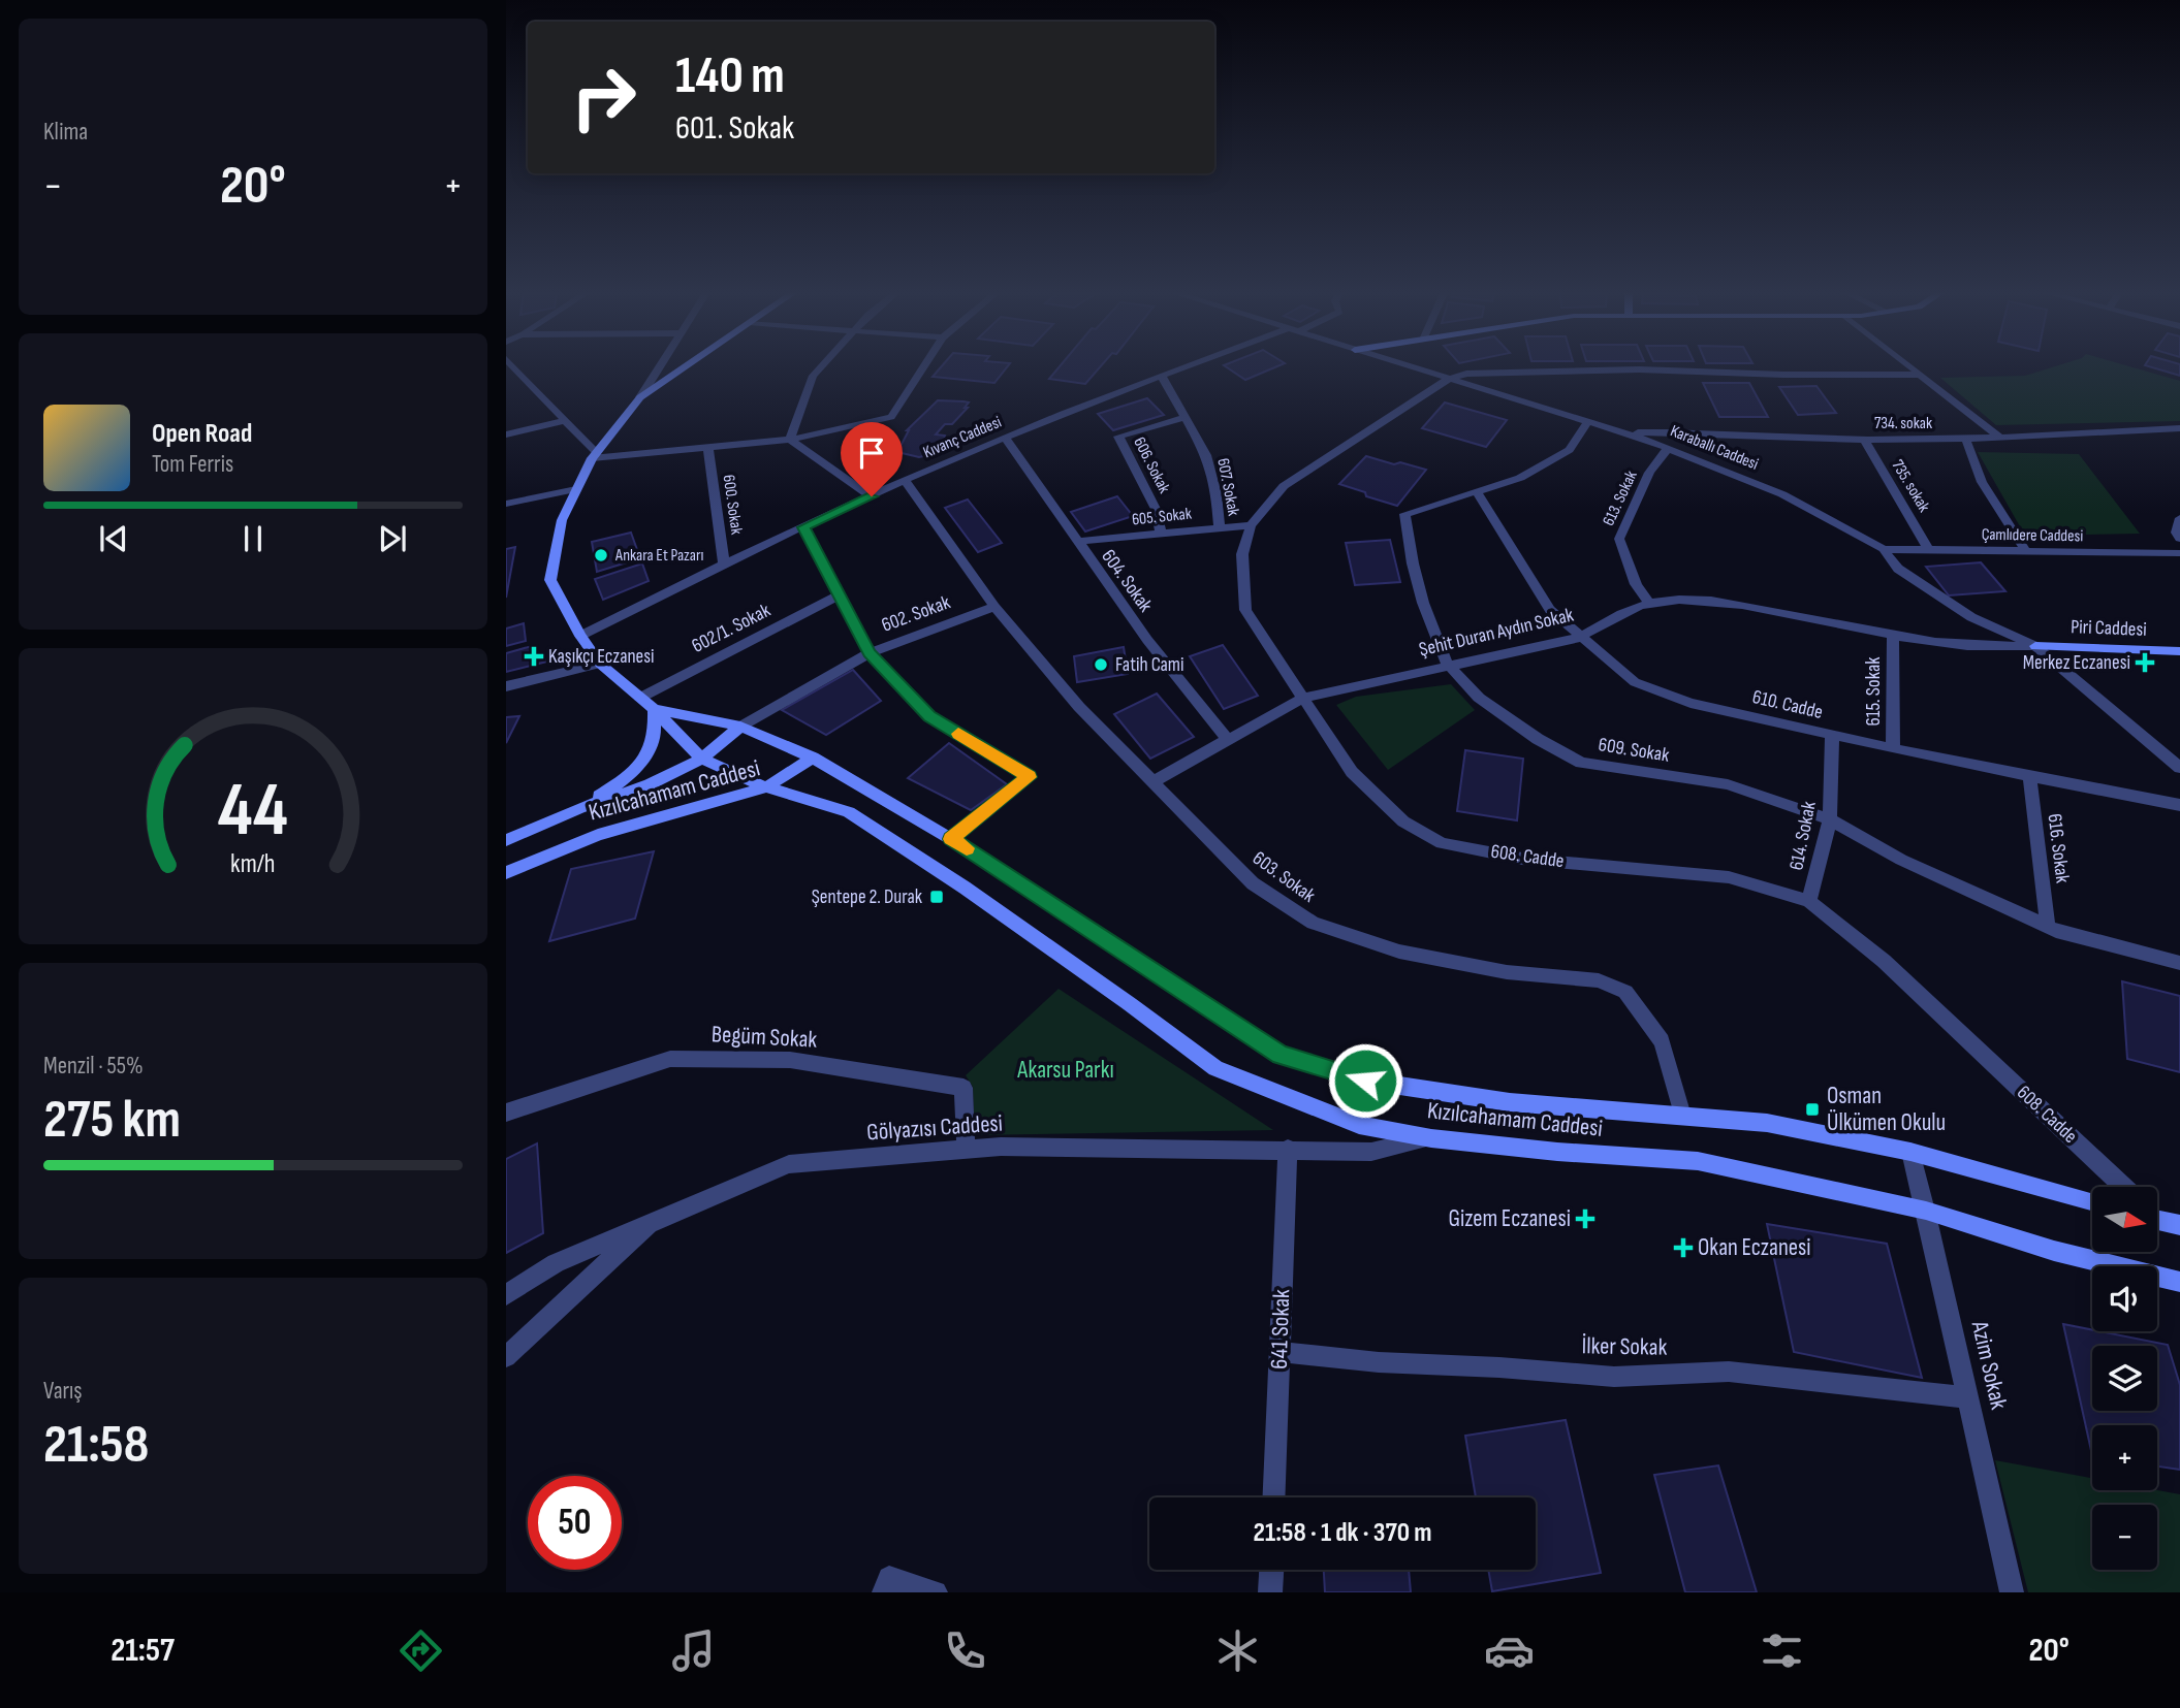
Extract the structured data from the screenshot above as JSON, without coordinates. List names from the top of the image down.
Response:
{
  "streets": {
    "main road": ["Piri Caddesi", "Kızılcahamam Caddesi"],
    "street": [
      "734. sokak",
      "Kıvanç Caddesi",
      "Karaballı Caddesi",
      "606. Sokak",
      "735. sokak",
      "607. Sokak",
      "613. Sokak",
      "600. Sokak",
      "605. Sokak",
      "Çamlıdere Caddesi",
      "604. Sokak",
      "602. Sokak",
      "602/1. Sokak",
      "Şehit Duran Aydın Sokak",
      "615. Sokak",
      "610. Cadde",
      "609. Sokak",
      "614. Sokak",
      "616. Sokak",
      "608. Cadde",
      "603. Sokak",
      "Begüm Sokak",
      "Gölyazısı Caddesi",
      "641 Sokak",
      "İlker Sokak",
      "Azim Sokak"
    ]
  },
  "crossings": [
    ["734. sokak", "Karaballı Caddesi"],
    ["734. sokak", "735. sokak"],
    ["Kıvanç Caddesi", "607. Sokak"],
    ["Kıvanç Caddesi", "600. Sokak"],
    ["Kıvanç Caddesi", "604. Sokak"],
    ["Kıvanç Caddesi", "603. Sokak"],
    ["Karaballı Caddesi", "613. Sokak"],
    ["Karaballı Caddesi", "Çamlıdere Caddesi"],
    ["Karaballı Caddesi", "Piri Caddesi"],
    ["Karaballı Caddesi", "Şehit Duran Aydın Sokak"],
    ["Karaballı Caddesi", "609. Sokak"],
    ["Karaballı Caddesi", "608. Cadde"],
    ["606. Sokak", "607. Sokak"],
    ["606. Sokak", "605. Sokak"],
    ["735. sokak", "Çamlıdere Caddesi"],
    ["607. Sokak", "605. Sokak"],
    ["613. Sokak", "Şehit Duran Aydın Sokak"],
    ["605. Sokak", "604. Sokak"],
    ["605. Sokak", "608. Cadde"],
    ["604. Sokak", "Şehit Duran Aydın Sokak"],
    ["602. Sokak", "Kızılcahamam Caddesi"],
    ["602. Sokak", "603. Sokak"],
    ["Piri Caddesi", "Şehit Duran Aydın Sokak"],
    ["Şehit Duran Aydın Sokak", "615. Sokak"],
    ["Şehit Duran Aydın Sokak", "610. Cadde"],
    ["Şehit Duran Aydın Sokak", "609. Sokak"],
    ["Şehit Duran Aydın Sokak", "608. Cadde"],
    ["Şehit Duran Aydın Sokak", "603. Sokak"],
    ["615. Sokak", "610. Cadde"],
    ["610. Cadde", "609. Sokak"],
    ["610. Cadde", "614. Sokak"],
    ["610. Cadde", "616. Sokak"],
    ["609. Sokak", "614. Sokak"],
    ["609. Sokak", "616. Sokak"],
    ["Kızılcahamam Caddesi", "603. Sokak"],
    ["Kızılcahamam Caddesi", "Gölyazısı Caddesi"],
    ["Kızılcahamam Caddesi", "Azim Sokak"],
    ["614. Sokak", "608. Cadde"],
    ["Begüm Sokak", "Gölyazısı Caddesi"],
    ["Gölyazısı Caddesi", "641 Sokak"],
    ["641 Sokak", "İlker Sokak"],
    ["İlker Sokak", "Azim Sokak"]
  ],
  "parks": ["Akarsu Parkı"],
  "places": {
    "other": ["Ankara Et Pazarı", "Fatih Cami"],
    "health": [
      "Kaşıkçı Eczanesi",
      "Merkez Eczanesi",
      "Gizem Eczanesi",
      "Okan Eczanesi"
    ],
    "transit": ["Şentepe 2. Durak", "Osman Ülkümen Okulu"]
  },
  "north": "right",
  "page": {
    "tile": [
      "Klima",
      ["Menzil · 55%", "275 km"],
      ["Varış", "21:58"]
    ],
    "turn": ["140 m", "601. Sokak"],
    "heat": ["−", "20°", "+"],
    "song": ["Open Road", "Tom Ferris"],
    "map_buttons": ["+", "−"],
    "limit": "50",
    "trip": "21:58 · 1 dk · 370 m",
    "tabs": ["21:57", "20°"],
    "gauge": ["44", "km/h"]
  }
}
